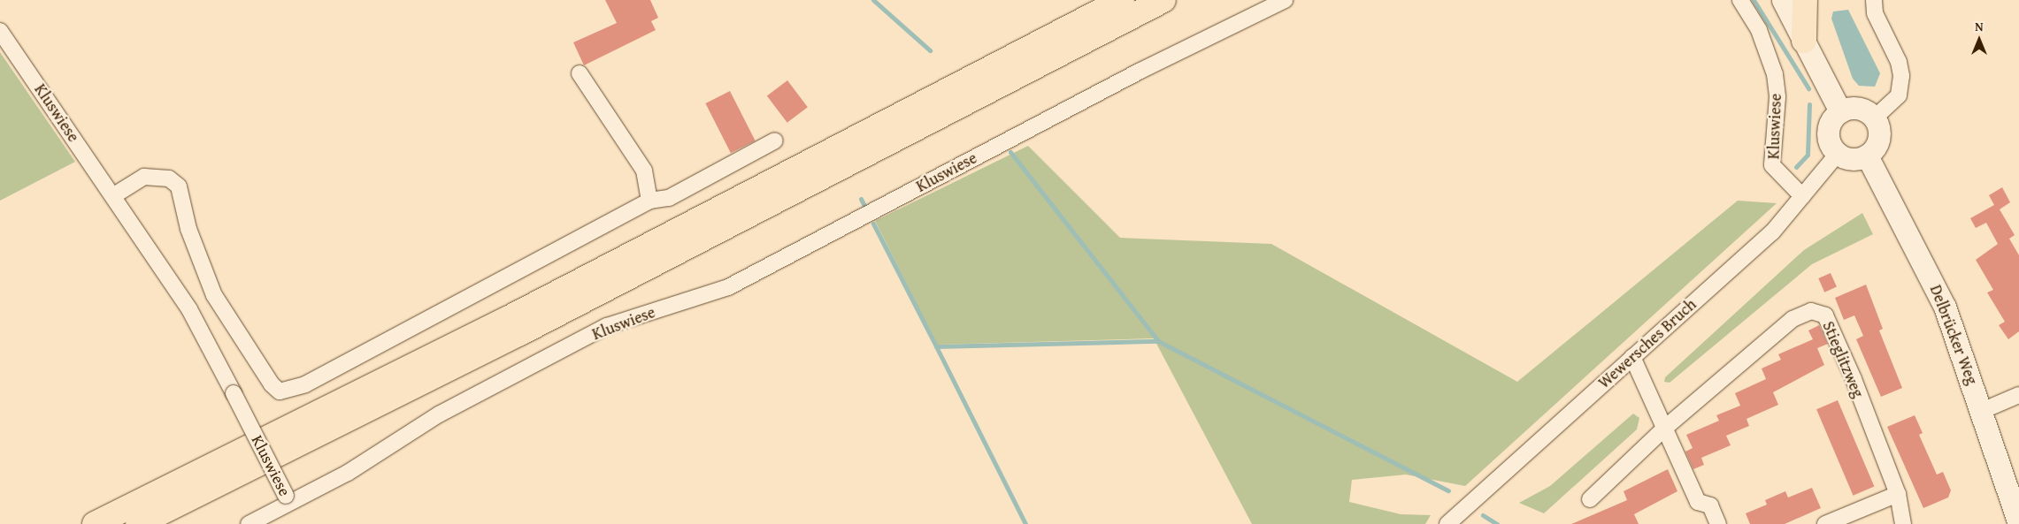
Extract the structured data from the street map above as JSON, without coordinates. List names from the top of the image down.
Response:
{
  "streets": {
    "street": [
      "Kluswiese",
      "Delbrücker Weg",
      "Wewersches Bruch",
      "Stieglitzweg"
    ]
  },
  "crossings": [
    ["Kluswiese", "Wewersches Bruch"],
    ["Delbrücker Weg", "Wewersches Bruch"]
  ],
  "north": "top"
}
